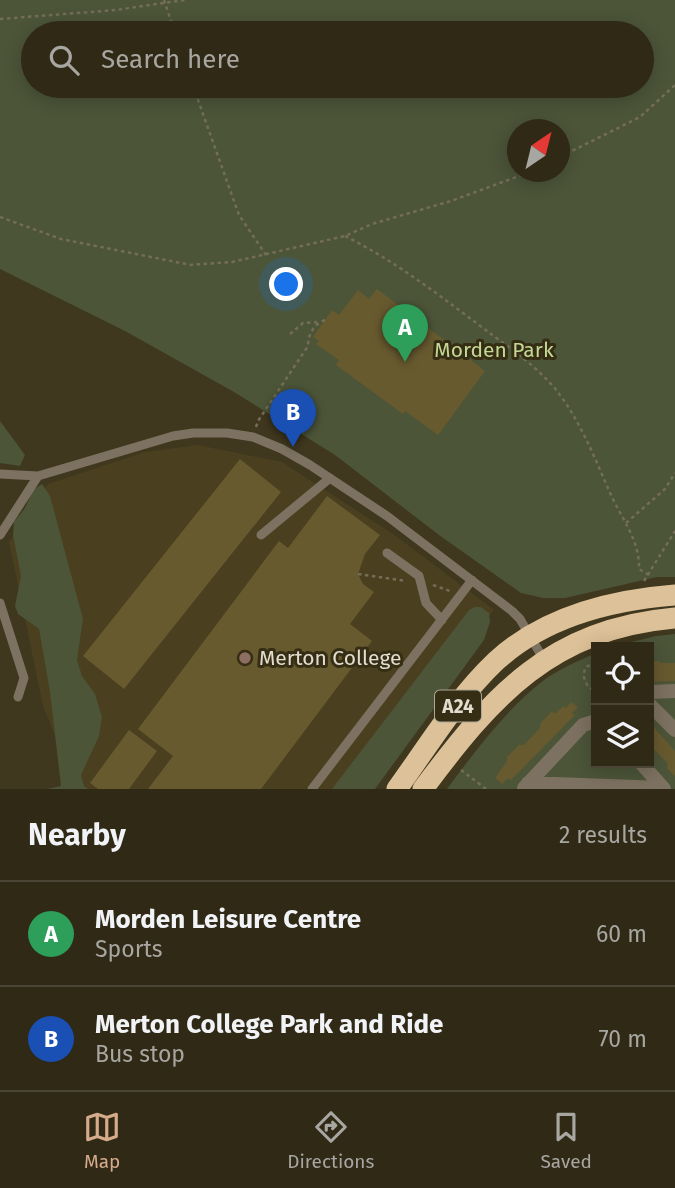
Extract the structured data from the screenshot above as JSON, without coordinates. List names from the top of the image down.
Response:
{
  "streets": {
    "highway": ["A24"]
  },
  "parks": ["Morden Park"],
  "places": ["Merton College"],
  "north": "top right",
  "page": {
    "search": "Search here",
    "pins": ["A", "B"],
    "heading": ["Nearby", "2 results"],
    "list": [
      {
        "mark": "A",
        "name": "Morden Leisure Centre",
        "note": "Sports",
        "value": "60 m"
      },
      {
        "mark": "B",
        "name": "Merton College Park and Ride",
        "note": "Bus stop",
        "value": "70 m"
      }
    ],
    "nav": ["Map", "Directions", "Saved"]
  }
}
